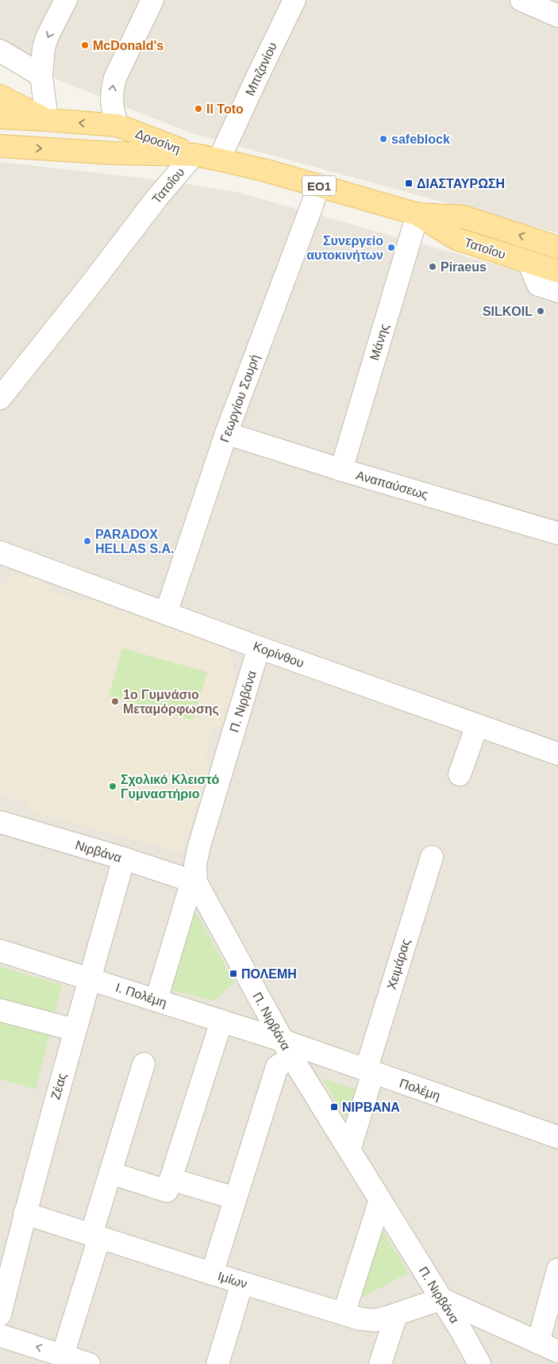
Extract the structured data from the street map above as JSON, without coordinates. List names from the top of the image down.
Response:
{
  "streets": {
    "main road": ["Δροσίνη", "Τατοΐου", "ΕΟ1"],
    "street": [
      "Μπιζανίου",
      "Μάνης",
      "Γεωργίου Σουρή",
      "Αναπαύσεως",
      "Κορίνθου",
      "Π. Νιρβάνα",
      "Νιρβάνα",
      "Χειμάρας",
      "Ι. Πολέμη",
      "Ζέας",
      "Πολέμη",
      "Ιμίων"
    ]
  },
  "crossings": [
    ["Μπιζανίου", "Τατοΐου"],
    ["Δροσίνη", "Τατοΐου"],
    ["Τατοΐου", "Μάνης"],
    ["Τατοΐου", "Γεωργίου Σουρή"],
    ["Μάνης", "Αναπαύσεως"],
    ["Γεωργίου Σουρή", "Αναπαύσεως"],
    ["Γεωργίου Σουρή", "Κορίνθου"],
    ["Κορίνθου", "Π. Νιρβάνα"],
    ["Π. Νιρβάνα", "Νιρβάνα"],
    ["Π. Νιρβάνα", "Χειμάρας"],
    ["Π. Νιρβάνα", "Ι. Πολέμη"],
    ["Π. Νιρβάνα", "Πολέμη"],
    ["Π. Νιρβάνα", "Ιμίων"],
    ["Νιρβάνα", "Ζέας"],
    ["Χειμάρας", "Πολέμη"],
    ["Ι. Πολέμη", "Ζέας"],
    ["Ι. Πολέμη", "Πολέμη"],
    ["Ζέας", "Ιμίων"]
  ],
  "places": {
    "other": [
      "McDonald's",
      "Il Toto",
      "safeblock",
      "Συνεργείο αυτοκινήτων",
      "Piraeus",
      "SILKOIL",
      "PARADOX HELLAS S.A.",
      "1ο Γυμνάσιο Μεταμόρφωσης",
      "Σχολικό Κλειστό Γυμναστήριο"
    ],
    "transit": ["ΔΙΑΣΤΑΥΡΩΣΗ", "ΠΟΛΕΜΗ", "ΝΙΡΒΑΝΑ"]
  }
}
